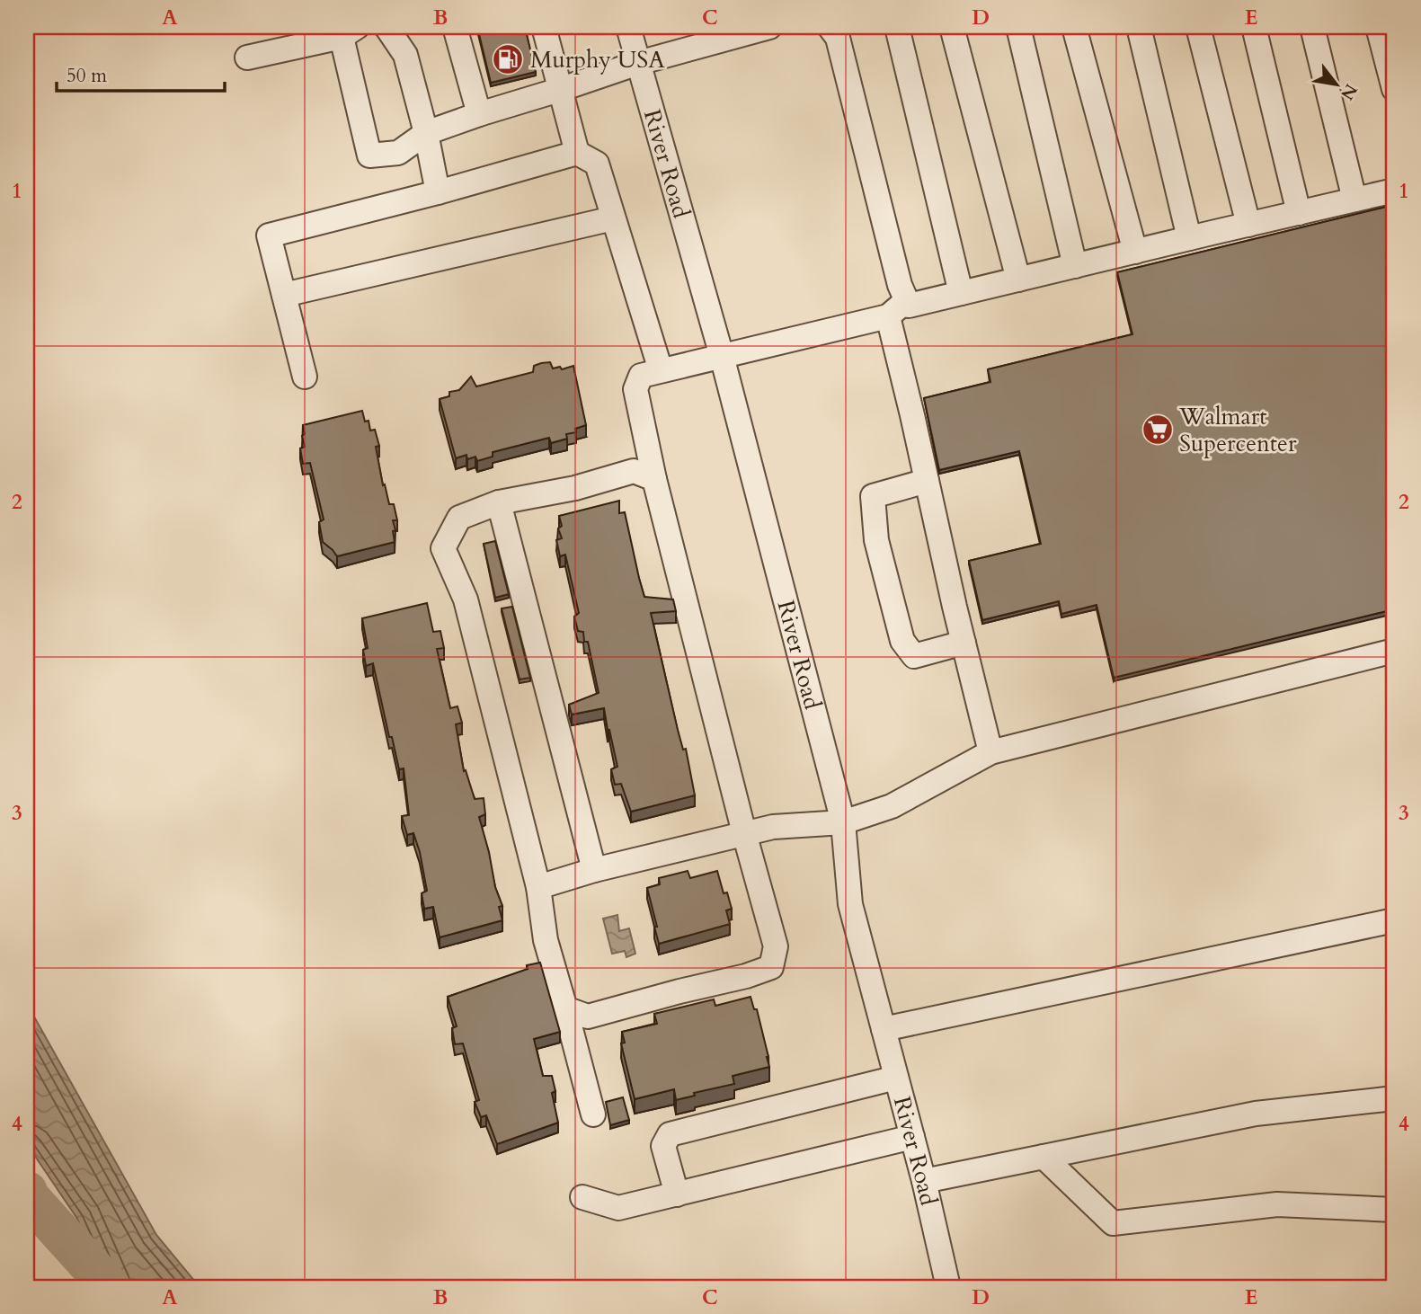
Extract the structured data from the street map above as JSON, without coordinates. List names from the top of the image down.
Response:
{
  "streets": {
    "street": ["River Road"]
  },
  "places": {
    "fuel station": ["Murphy USA"],
    "supermarket": ["Walmart Supercenter"]
  },
  "scale_bar": "50 m",
  "north": "bottom right",
  "grid": {
    "columns": [
      "A",
      "B",
      "C",
      "D",
      "E"
    ],
    "rows": [
      "1",
      "2",
      "3",
      "4"
    ]
  }
}
